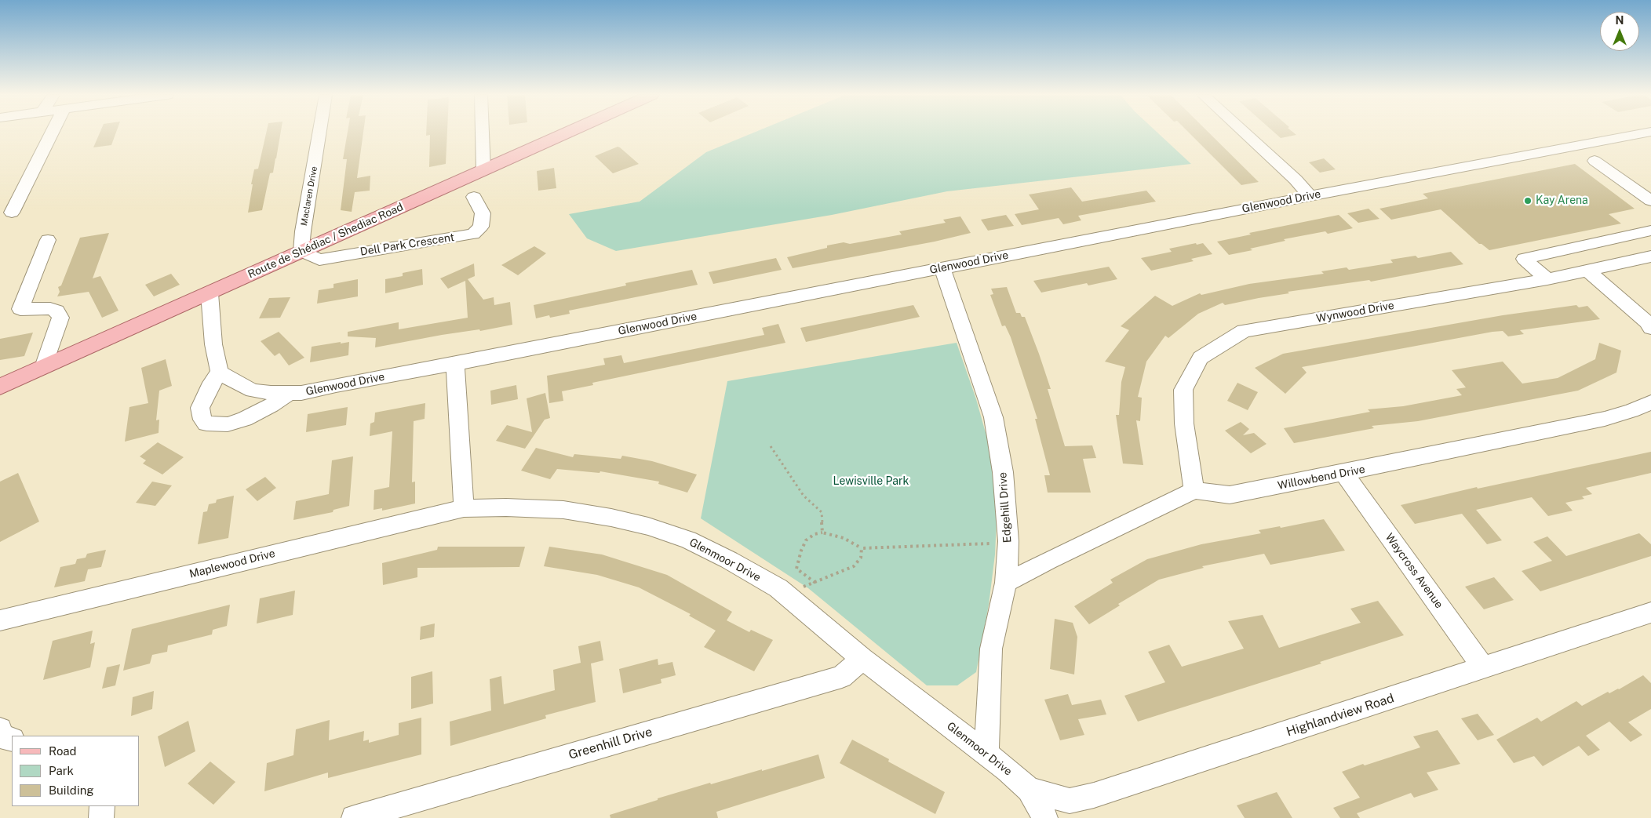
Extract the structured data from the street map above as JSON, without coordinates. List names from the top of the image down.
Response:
{
  "streets": {
    "main road": ["Route de Shédiac / Shediac Road"],
    "street": [
      "Maclaren Drive",
      "Glenwood Drive",
      "Dell Park Crescent",
      "Wynwood Drive",
      "Willowbend Drive",
      "Edgehill Drive",
      "Glenmoor Drive",
      "Maplewood Drive",
      "Waycross Avenue",
      "Highlandview Road",
      "Greenhill Drive"
    ]
  },
  "crossings": [
    ["Maclaren Drive", "Route de Shédiac / Shediac Road"],
    ["Maclaren Drive", "Dell Park Crescent"],
    ["Glenwood Drive", "Edgehill Drive"],
    ["Route de Shédiac / Shediac Road", "Dell Park Crescent"],
    ["Wynwood Drive", "Willowbend Drive"],
    ["Willowbend Drive", "Waycross Avenue"],
    ["Edgehill Drive", "Glenmoor Drive"],
    ["Glenmoor Drive", "Maplewood Drive"],
    ["Glenmoor Drive", "Highlandview Road"],
    ["Glenmoor Drive", "Greenhill Drive"],
    ["Waycross Avenue", "Highlandview Road"]
  ],
  "parks": ["Lewisville Park"],
  "places": ["Kay Arena"],
  "legend": ["Road", "Park", "Building"],
  "north": "top"
}
